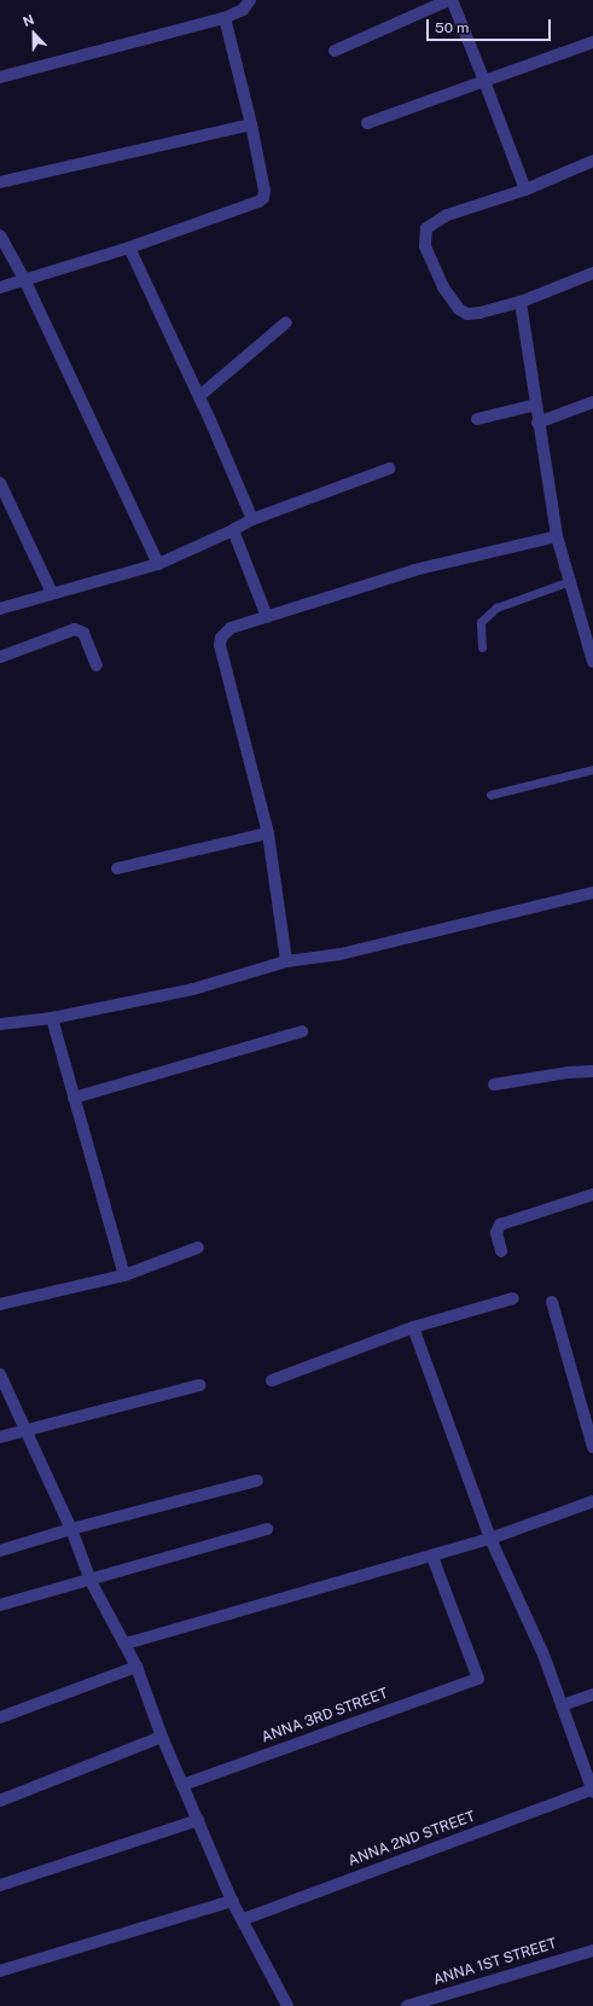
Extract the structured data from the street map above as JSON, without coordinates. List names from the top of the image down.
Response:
{
  "streets": {
    "street": ["ANNA 3RD STREET", "ANNA 2ND STREET", "ANNA 1ST STREET"]
  },
  "scale_bar": "50 m",
  "north": "top"
}
